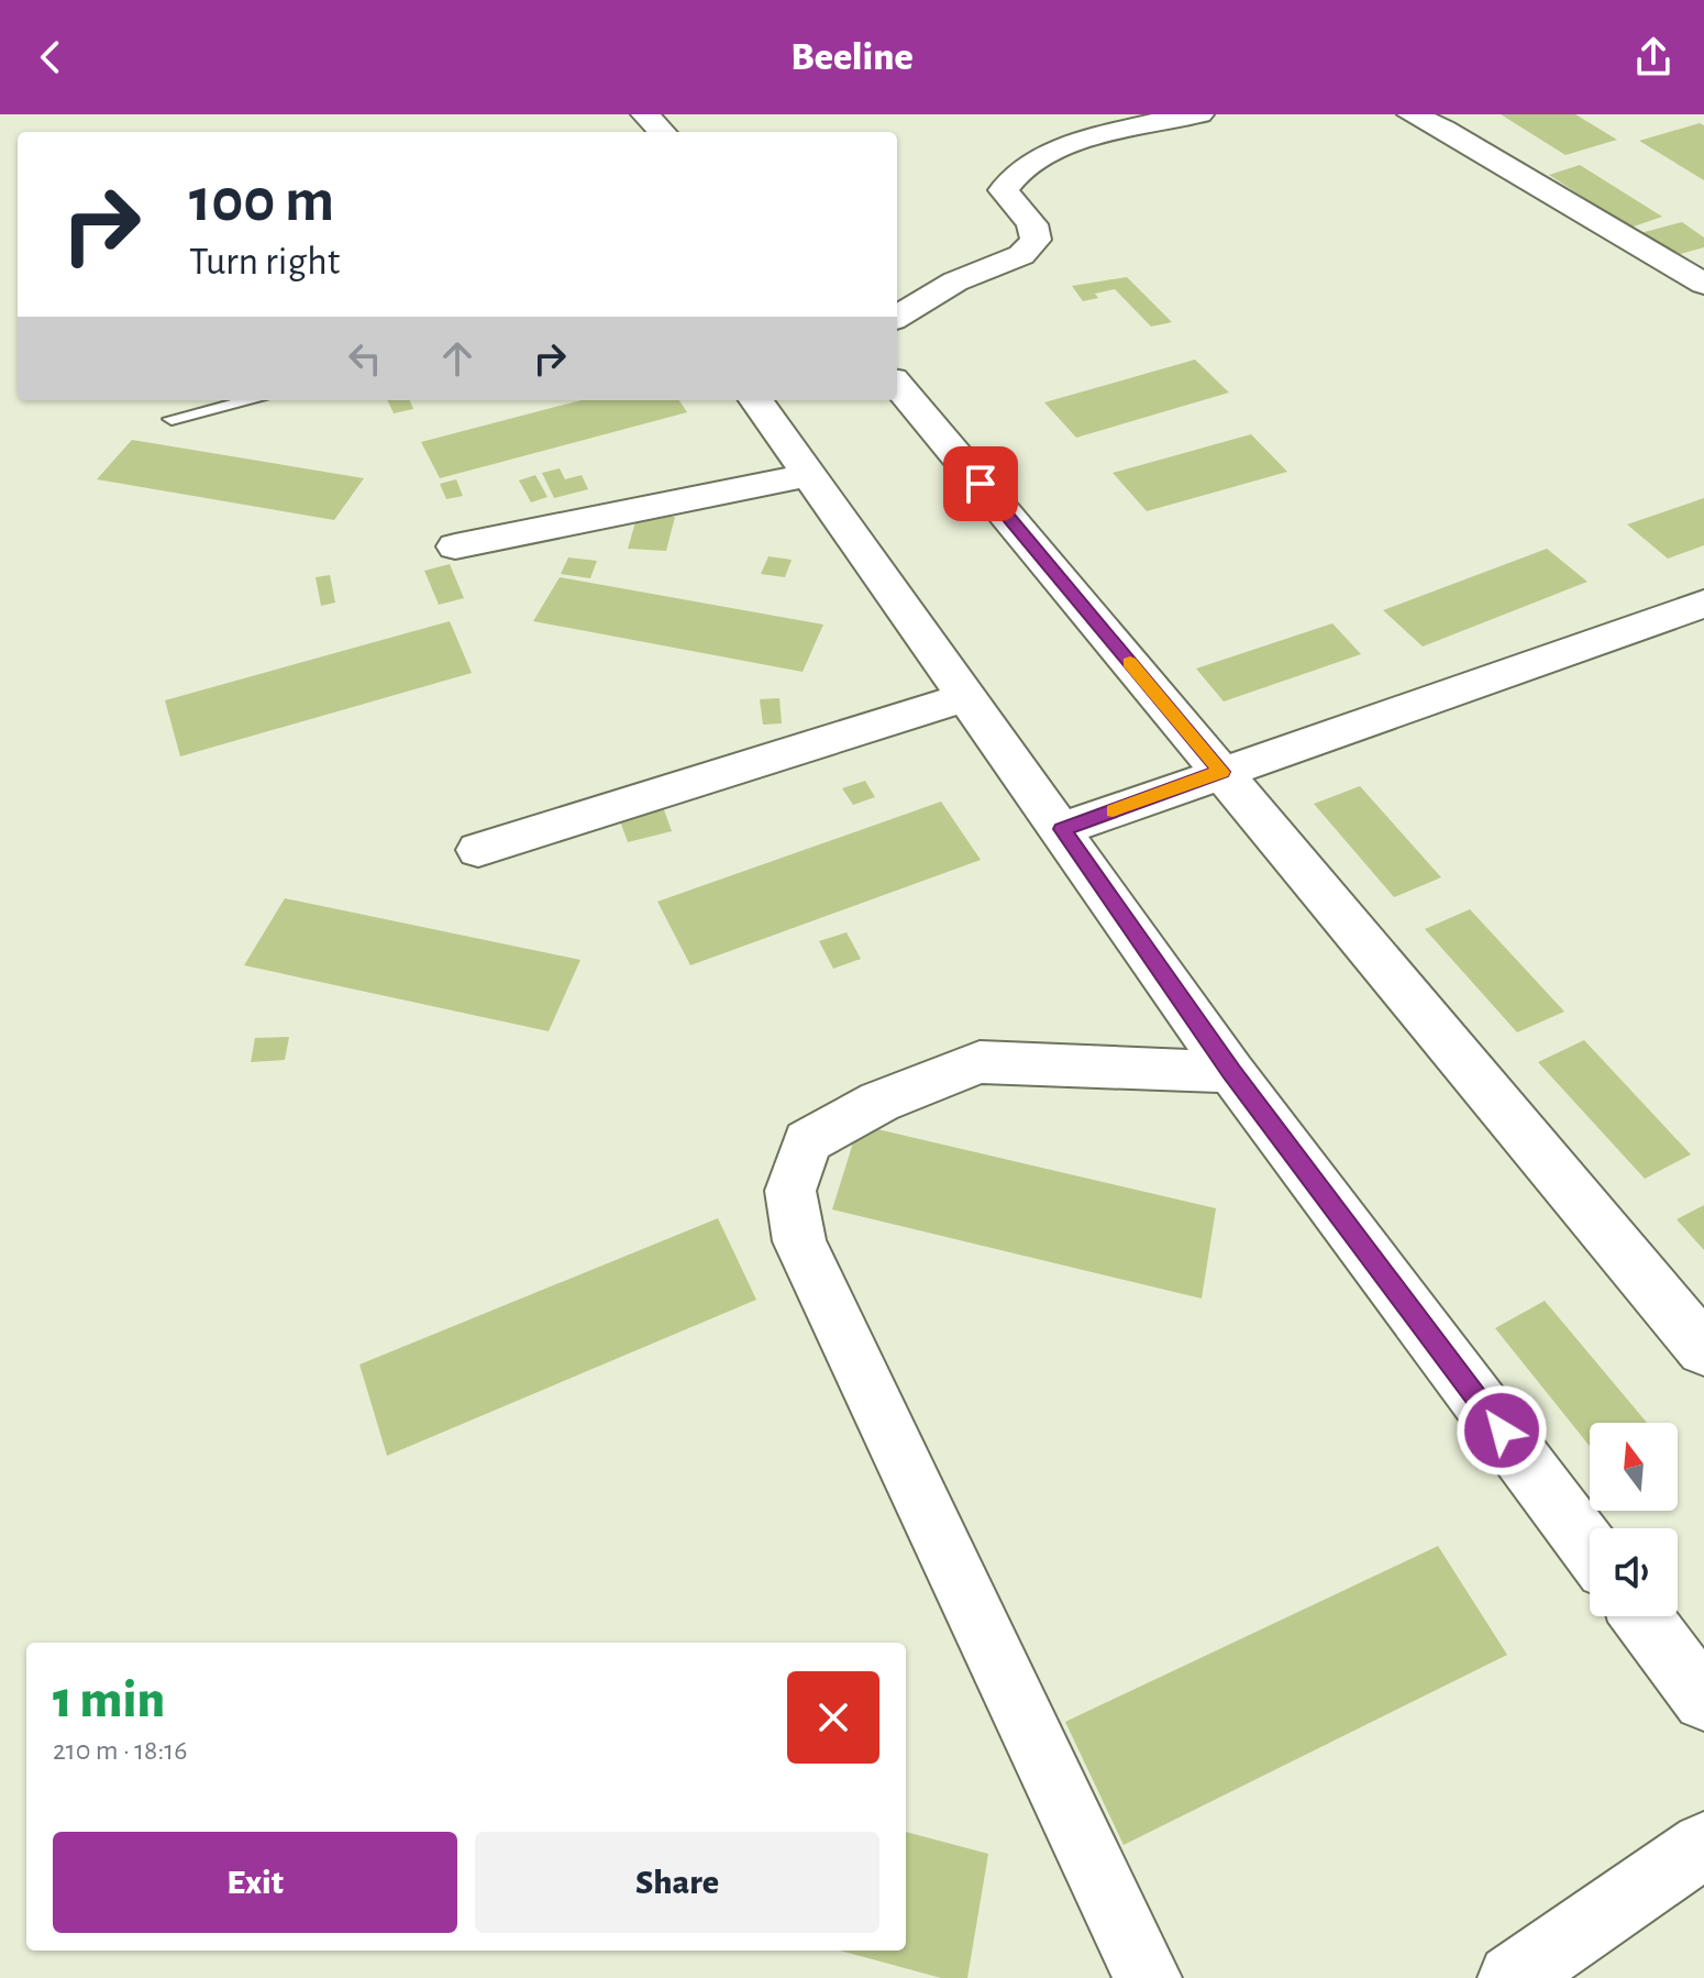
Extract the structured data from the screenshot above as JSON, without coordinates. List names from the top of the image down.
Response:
{
  "north": "top",
  "page": {
    "header": "Beeline",
    "turn": ["100 m", "Turn right"],
    "heading": ["1 min", "210 m · 18:16"],
    "buttons": ["Exit", "Share"]
  }
}
